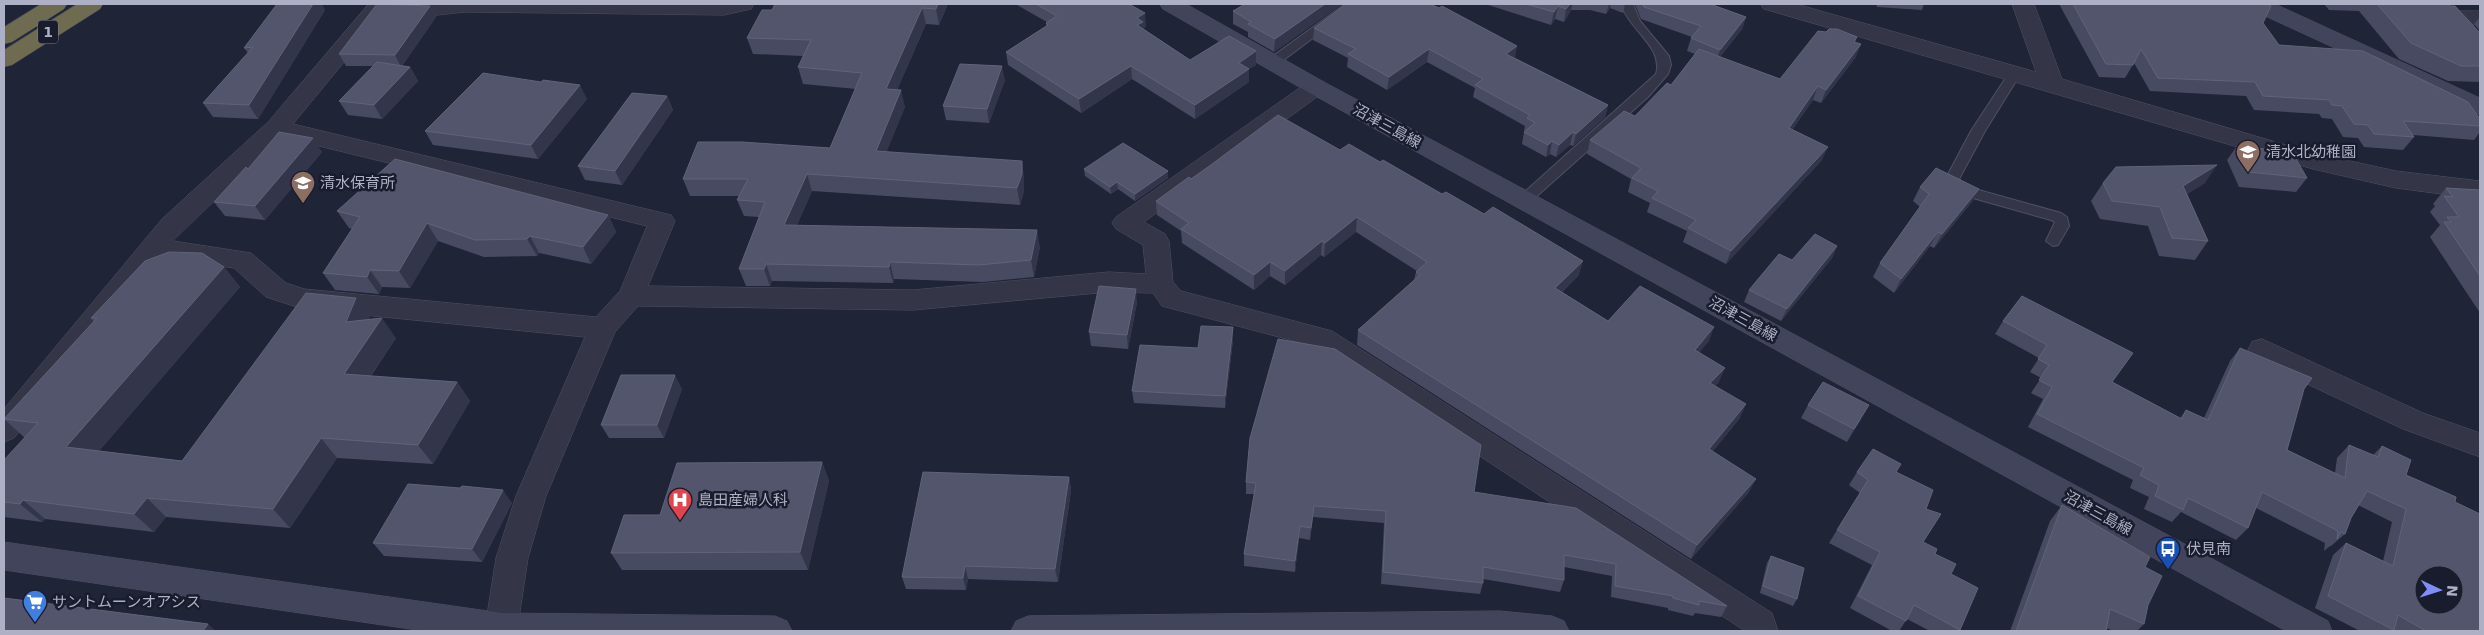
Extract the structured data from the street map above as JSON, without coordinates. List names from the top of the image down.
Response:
{
  "streets": {
    "highway": ["1"],
    "street": ["沼津三島線"]
  },
  "places": {
    "school or university": ["清水北幼稚園", "清水保育所"],
    "hospital": ["島田産婦人科"],
    "bus stop": ["伏見南"],
    "supermarket": ["サントムーンオアシス"]
  },
  "north": "right"
}
